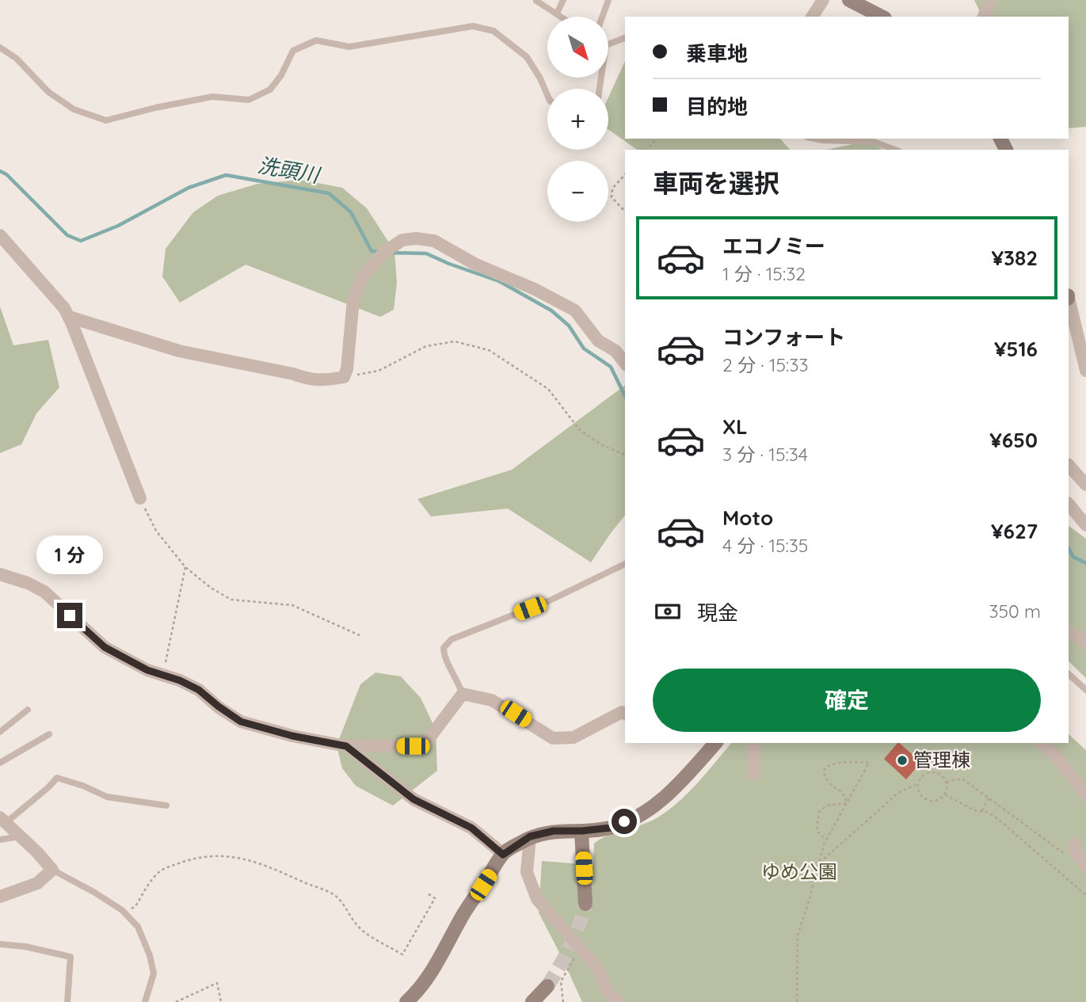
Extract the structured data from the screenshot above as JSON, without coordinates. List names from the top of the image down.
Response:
{
  "water": ["洗頭川"],
  "parks": ["ゆめ公園"],
  "places": ["管理棟"],
  "north": "bottom right",
  "page": {
    "map_buttons": ["+", "−"],
    "banner": ["乗車地", "目的地"],
    "heading": "車両を選択",
    "list": [
      {
        "name": "エコノミー",
        "note": "1 分 · 15:32",
        "value": "¥382"
      },
      {
        "name": "コンフォート",
        "note": "2 分 · 15:33",
        "value": "¥516"
      },
      {
        "name": "XL",
        "note": "3 分 · 15:34",
        "value": "¥650"
      },
      {
        "name": "Moto",
        "note": "4 分 · 15:35",
        "value": "¥627"
      }
    ],
    "bubble": "1 分",
    "pay": ["現金", "350 m"],
    "buttons": "確定"
  }
}
